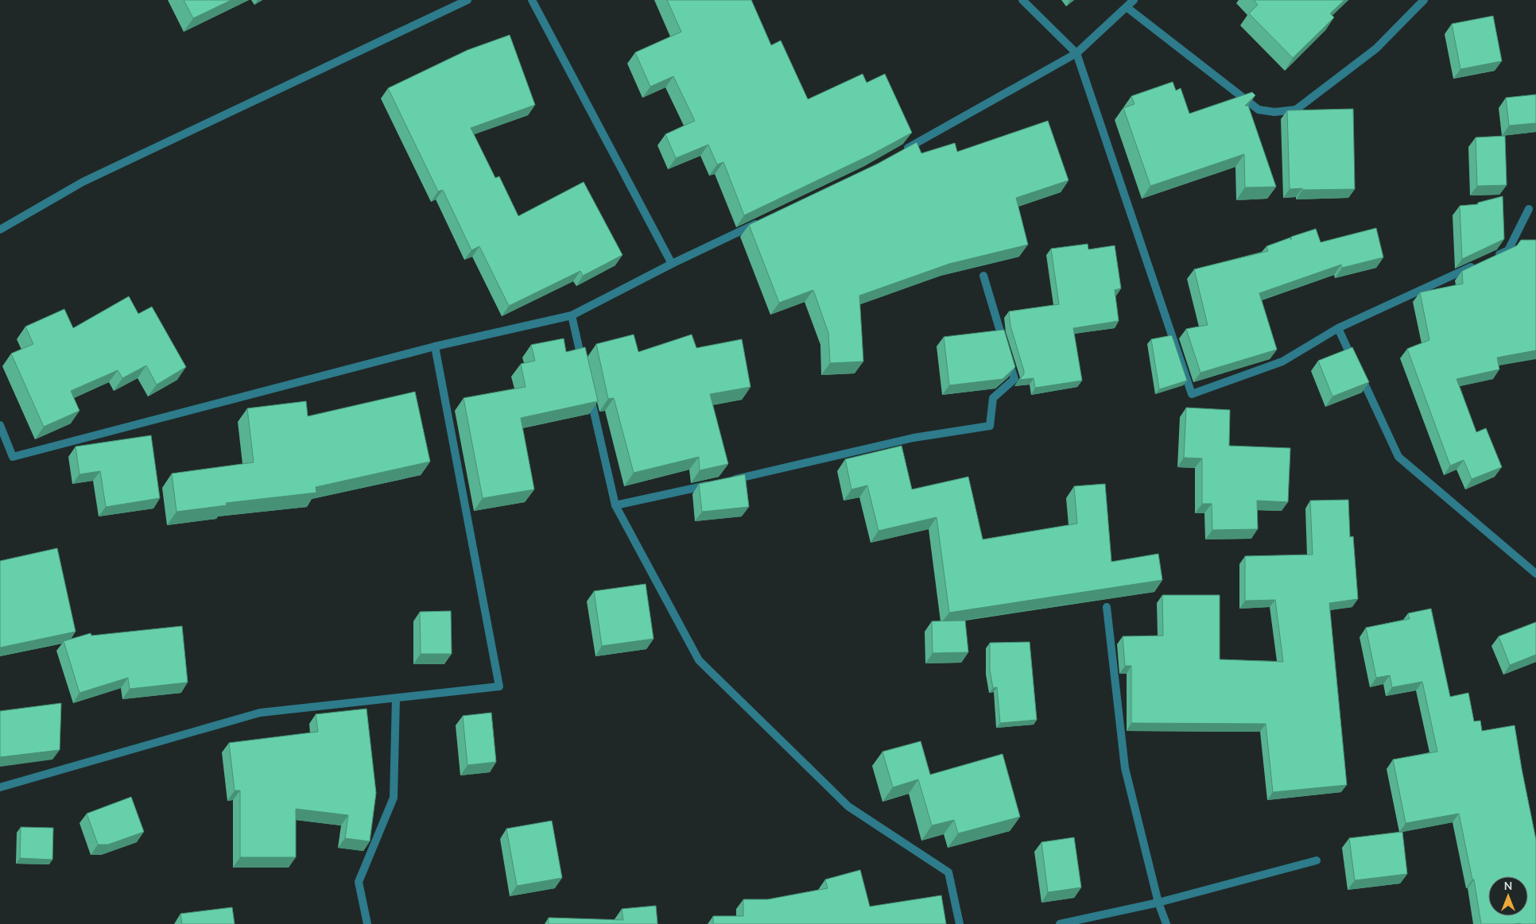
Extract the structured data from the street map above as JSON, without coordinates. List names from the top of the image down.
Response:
{
  "north": "top"
}
